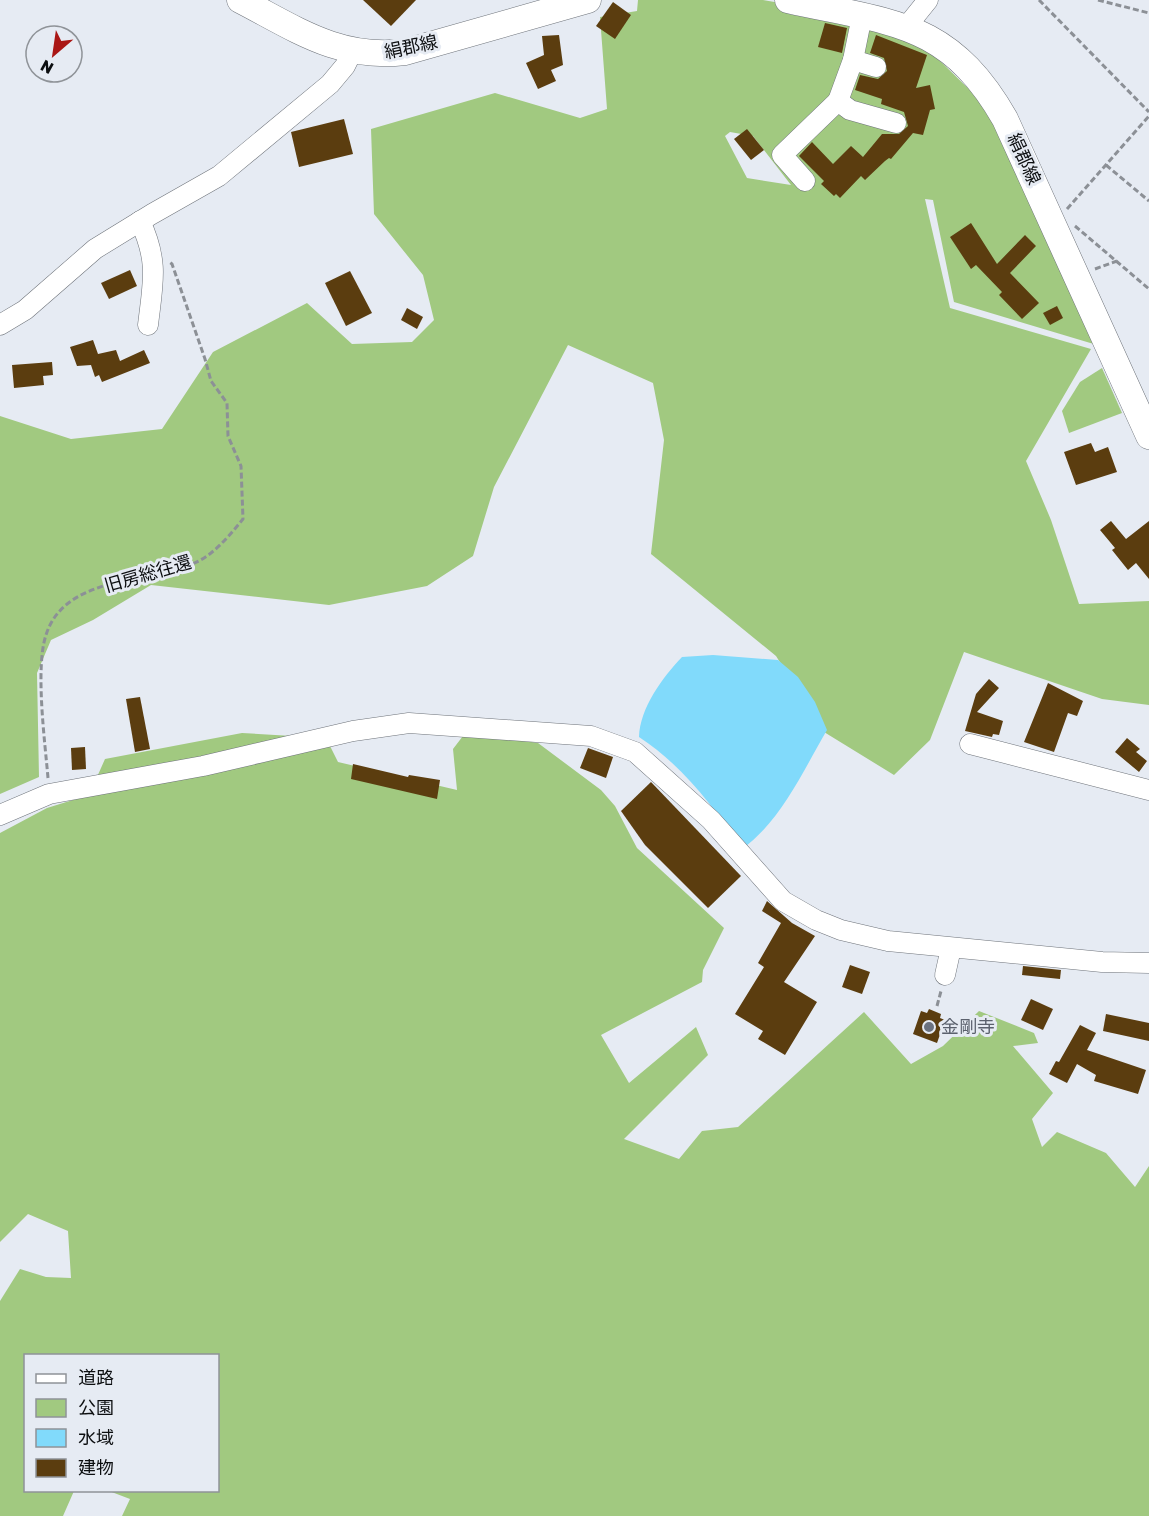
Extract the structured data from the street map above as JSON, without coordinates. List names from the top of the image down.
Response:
{
  "streets": {
    "main road": ["絹郡線"],
    "path": ["旧房総往還"]
  },
  "places": ["金剛寺"],
  "legend": [
    "道路",
    "公園",
    "水域",
    "建物"
  ],
  "north": "bottom left"
}
